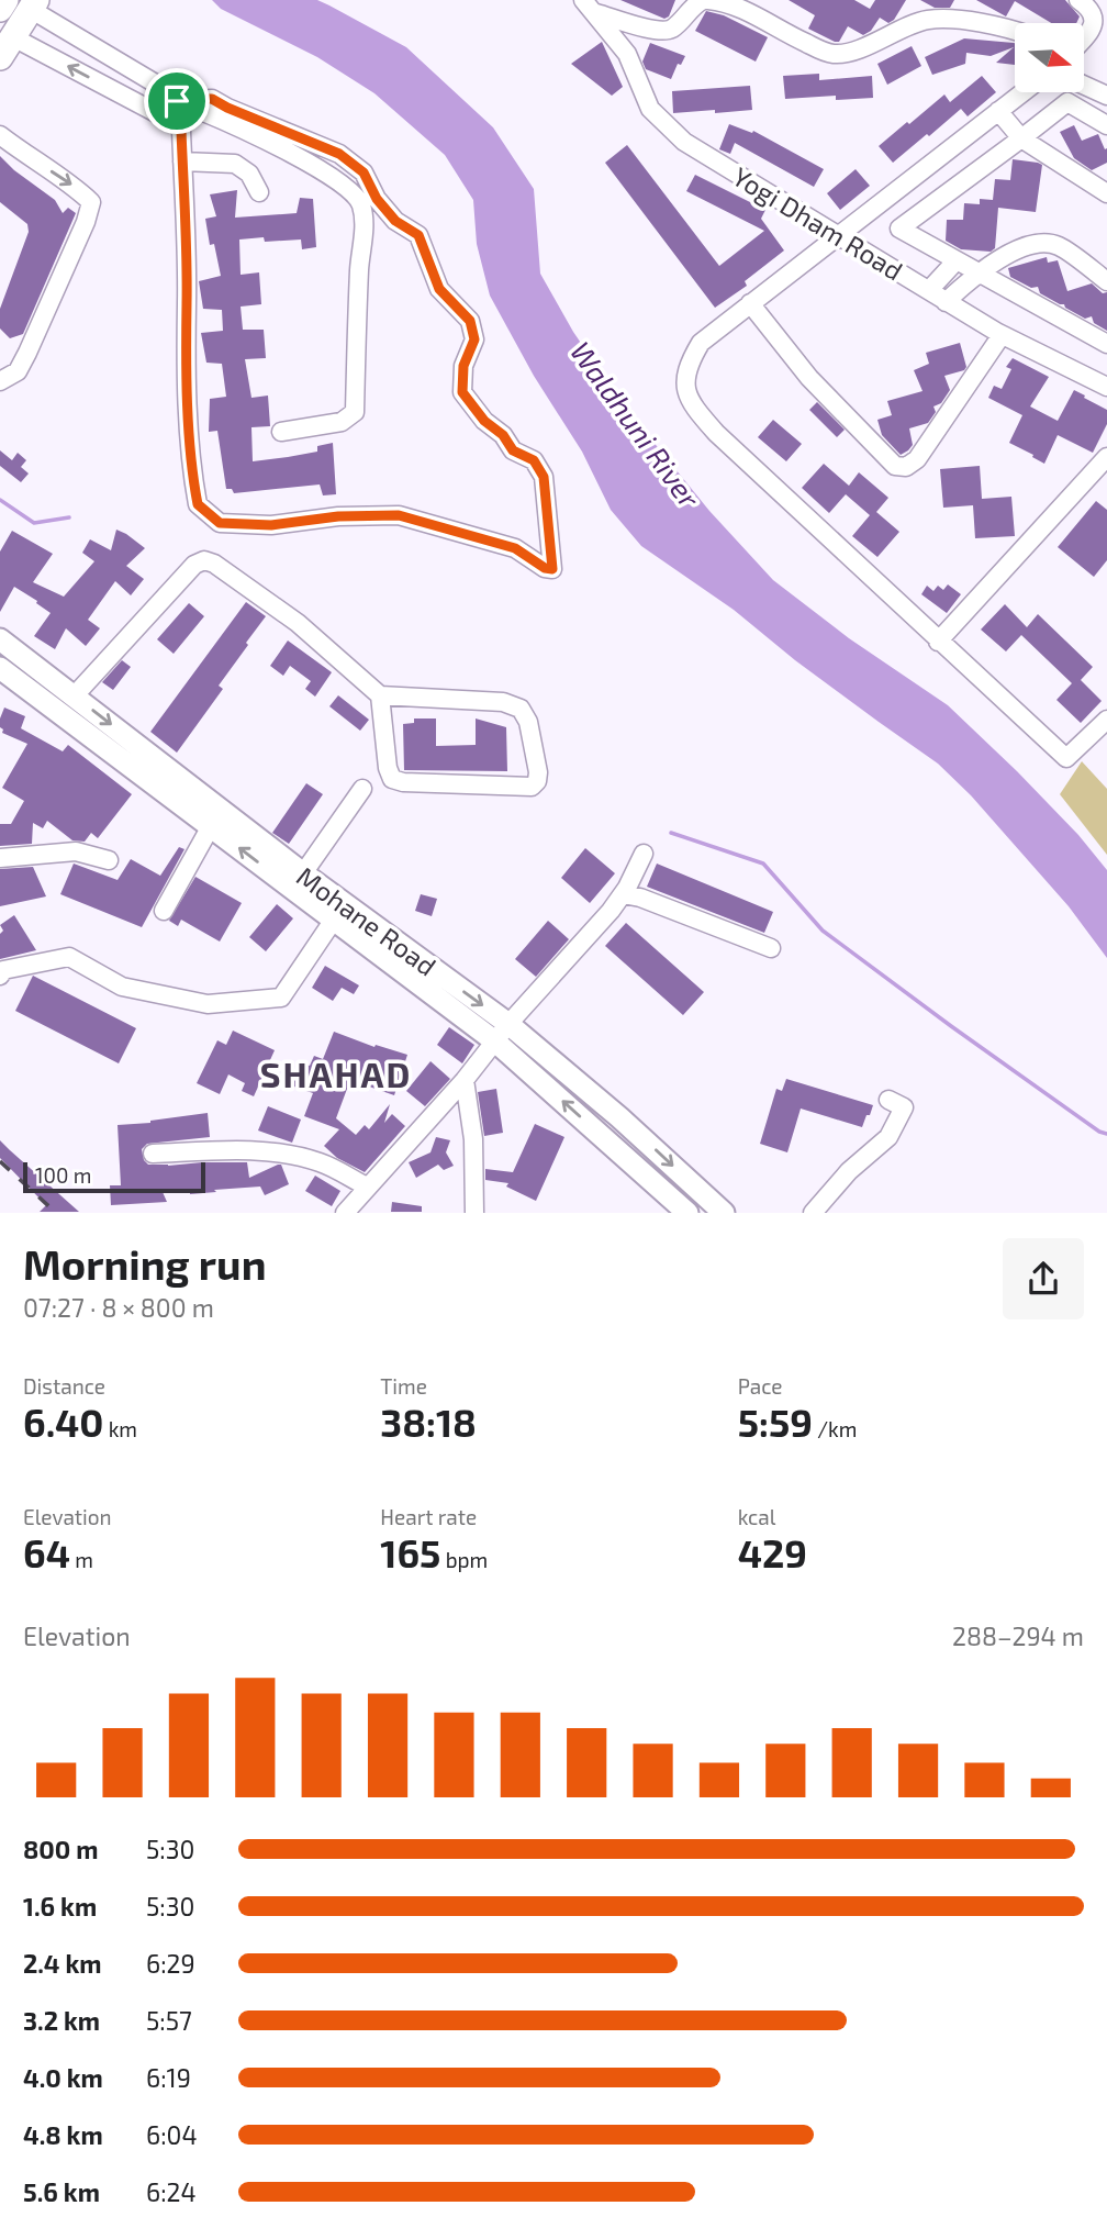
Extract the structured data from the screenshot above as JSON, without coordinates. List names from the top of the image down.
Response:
{
  "streets": {
    "main road": ["Mohane Road"],
    "street": ["Yogi Dham Road"]
  },
  "districts": ["SHAHAD"],
  "water": ["Waldhuni River"],
  "scale_bar": "100 m",
  "north": "right",
  "page": {
    "scale": "100 m",
    "heading": ["Morning run", "07:27 · 8 × 800 m"],
    "stats": [
      ["Distance", "6.40 km"],
      ["Time", "38:18"],
      ["Pace", "5:59 /km"],
      ["Elevation", "64 m"],
      ["Heart rate", "165 bpm"],
      ["kcal", "429"]
    ],
    "chart": ["Elevation", "288–294 m"],
    "list": [
      {
        "name": "800 m",
        "note": "5:30"
      },
      {
        "name": "1.6 km",
        "note": "5:30"
      },
      {
        "name": "2.4 km",
        "note": "6:29"
      },
      {
        "name": "3.2 km",
        "note": "5:57"
      },
      {
        "name": "4.0 km",
        "note": "6:19"
      },
      {
        "name": "4.8 km",
        "note": "6:04"
      },
      {
        "name": "5.6 km",
        "note": "6:24"
      }
    ]
  }
}
